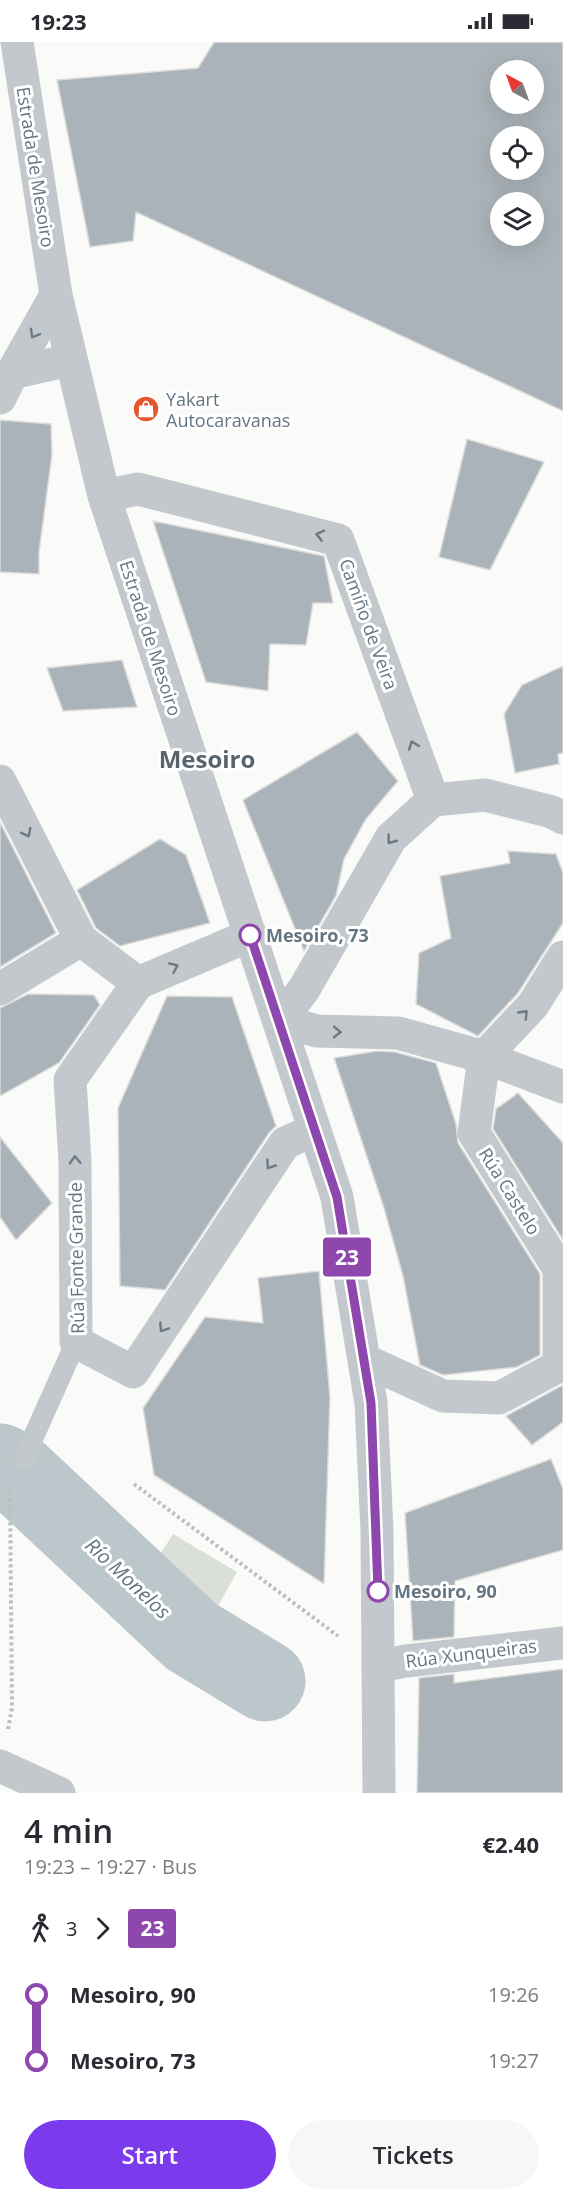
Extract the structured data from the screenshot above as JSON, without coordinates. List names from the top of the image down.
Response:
{
  "streets": {
    "street": [
      "Estrada de Mesoiro",
      "Camiño de Veira",
      "Rúa Castelo",
      "Rúa Fonte Grande",
      "Rúa Xunqueiras"
    ]
  },
  "crossings": [
    ["Estrada de Mesoiro", "Camiño de Veira"],
    ["Estrada de Mesoiro", "Rúa Castelo"],
    ["Estrada de Mesoiro", "Rúa Fonte Grande"],
    ["Estrada de Mesoiro", "Rúa Xunqueiras"]
  ],
  "one_way": ["Camiño de Veira"],
  "districts": ["Mesoiro"],
  "water": ["Río Monelos"],
  "places": {
    "shop": ["Yakart Autocaravanas"],
    "other": ["Mesoiro, 73", "Mesoiro, 90"]
  },
  "lines": ["bus line 23"],
  "north": "top left",
  "page": {
    "status": "19:23",
    "on_map": "23",
    "heading": ["4 min", "19:23 – 19:27 · Bus", "€2.40"],
    "legs": ["3", "23"],
    "list": [
      {
        "name": "Mesoiro, 90",
        "value": "19:26"
      },
      {
        "name": "Mesoiro, 73",
        "value": "19:27"
      }
    ],
    "buttons": ["Start", "Tickets"]
  }
}
